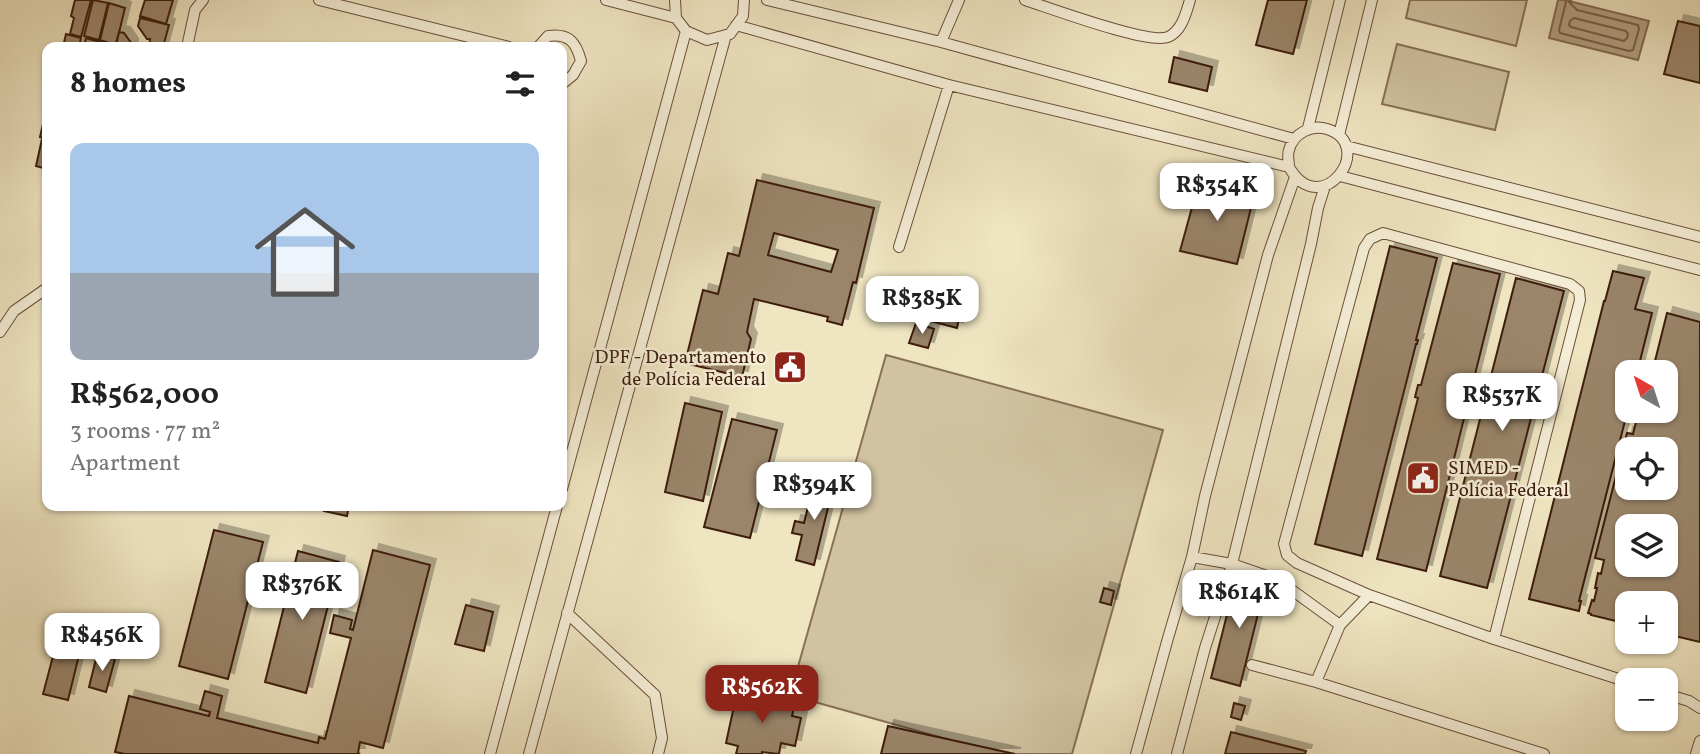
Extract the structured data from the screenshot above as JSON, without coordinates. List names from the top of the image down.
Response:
{
  "places": {
    "public building": ["DPF - Departamento de Polícia Federal", "SIMED - Polícia Federal"]
  },
  "north": "top left",
  "page": {
    "heading": "8 homes",
    "list": [
      {
        "name": "R$562,000",
        "note": "3 rooms · 77 m² · Apartment"
      }
    ],
    "price": [
      "R$354K",
      "R$385K",
      "R$537K",
      "R$394K",
      "R$376K",
      "R$614K",
      "R$456K",
      "R$562K"
    ],
    "map_buttons": ["+", "−"]
  }
}
